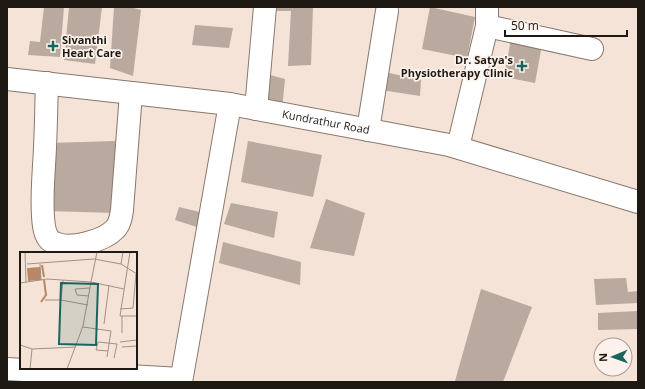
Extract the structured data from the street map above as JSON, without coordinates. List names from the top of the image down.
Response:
{
  "streets": {
    "street": ["Kundrathur Road"]
  },
  "places": {
    "health": ["Sivanthi Heart Care", "Dr. Satya's Physiotherapy Clinic"]
  },
  "scale_bar": "50 m",
  "north": "left"
}
